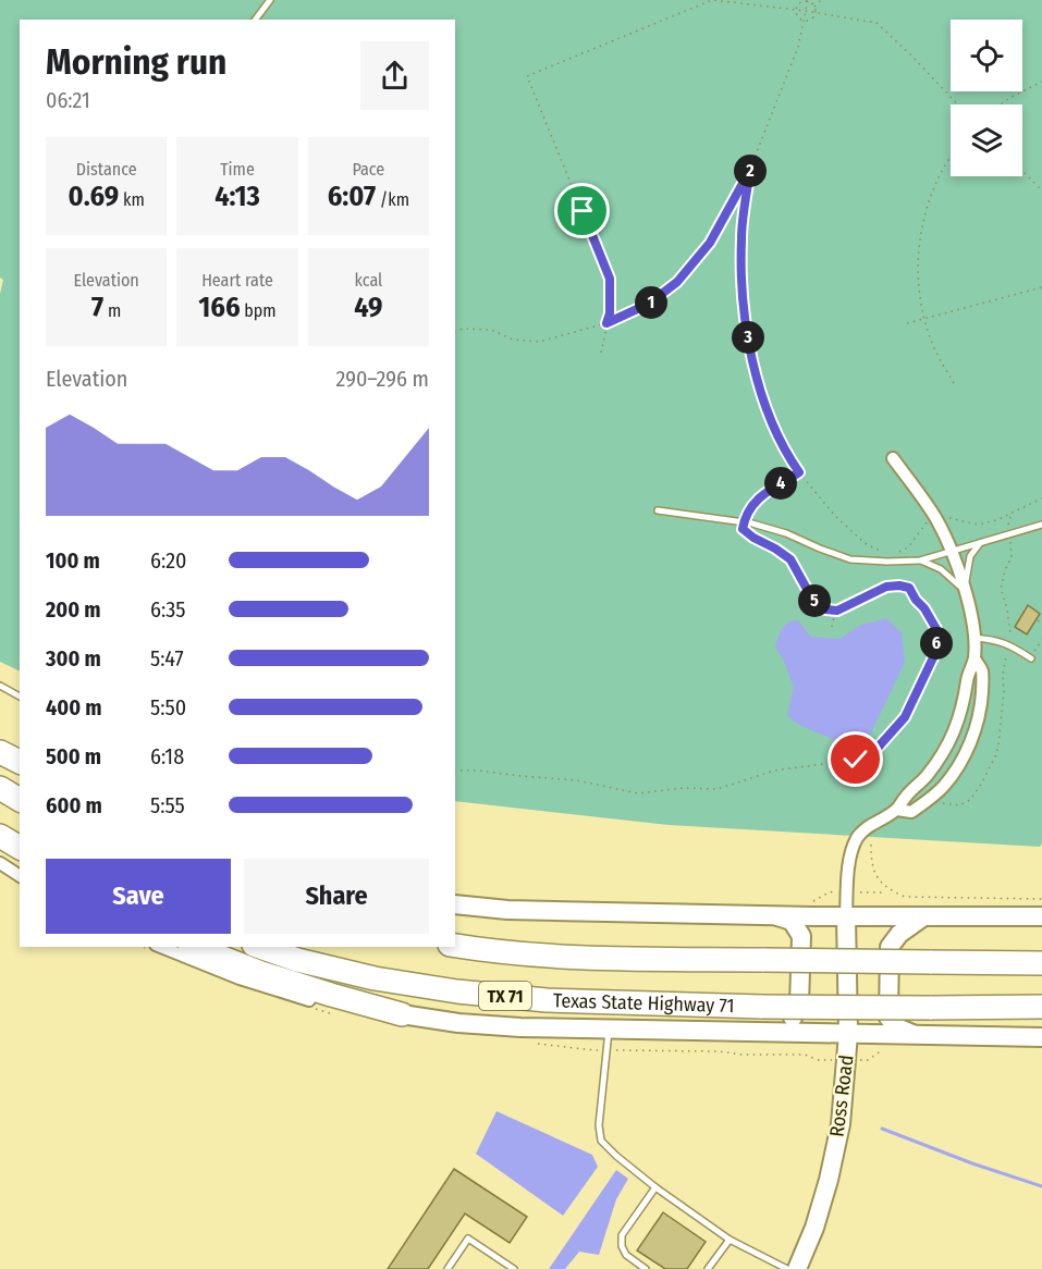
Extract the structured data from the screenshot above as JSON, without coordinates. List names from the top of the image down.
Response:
{
  "streets": {
    "highway": ["TX 71", "Texas State Highway 71"],
    "street": ["Ross Road"]
  },
  "page": {
    "heading": ["Morning run", "06:21"],
    "stats": [
      ["Distance", "0.69 km"],
      ["Time", "4:13"],
      ["Pace", "6:07 /km"],
      ["Elevation", "7 m"],
      ["Heart rate", "166 bpm"],
      ["kcal", "49"]
    ],
    "pins": [
      "2",
      "1",
      "3",
      "4",
      "5",
      "6"
    ],
    "chart": ["Elevation", "290–296 m"],
    "list": [
      {
        "name": "100 m",
        "note": "6:20"
      },
      {
        "name": "200 m",
        "note": "6:35"
      },
      {
        "name": "300 m",
        "note": "5:47"
      },
      {
        "name": "400 m",
        "note": "5:50"
      },
      {
        "name": "500 m",
        "note": "6:18"
      },
      {
        "name": "600 m",
        "note": "5:55"
      }
    ],
    "buttons": ["Save", "Share"]
  }
}
